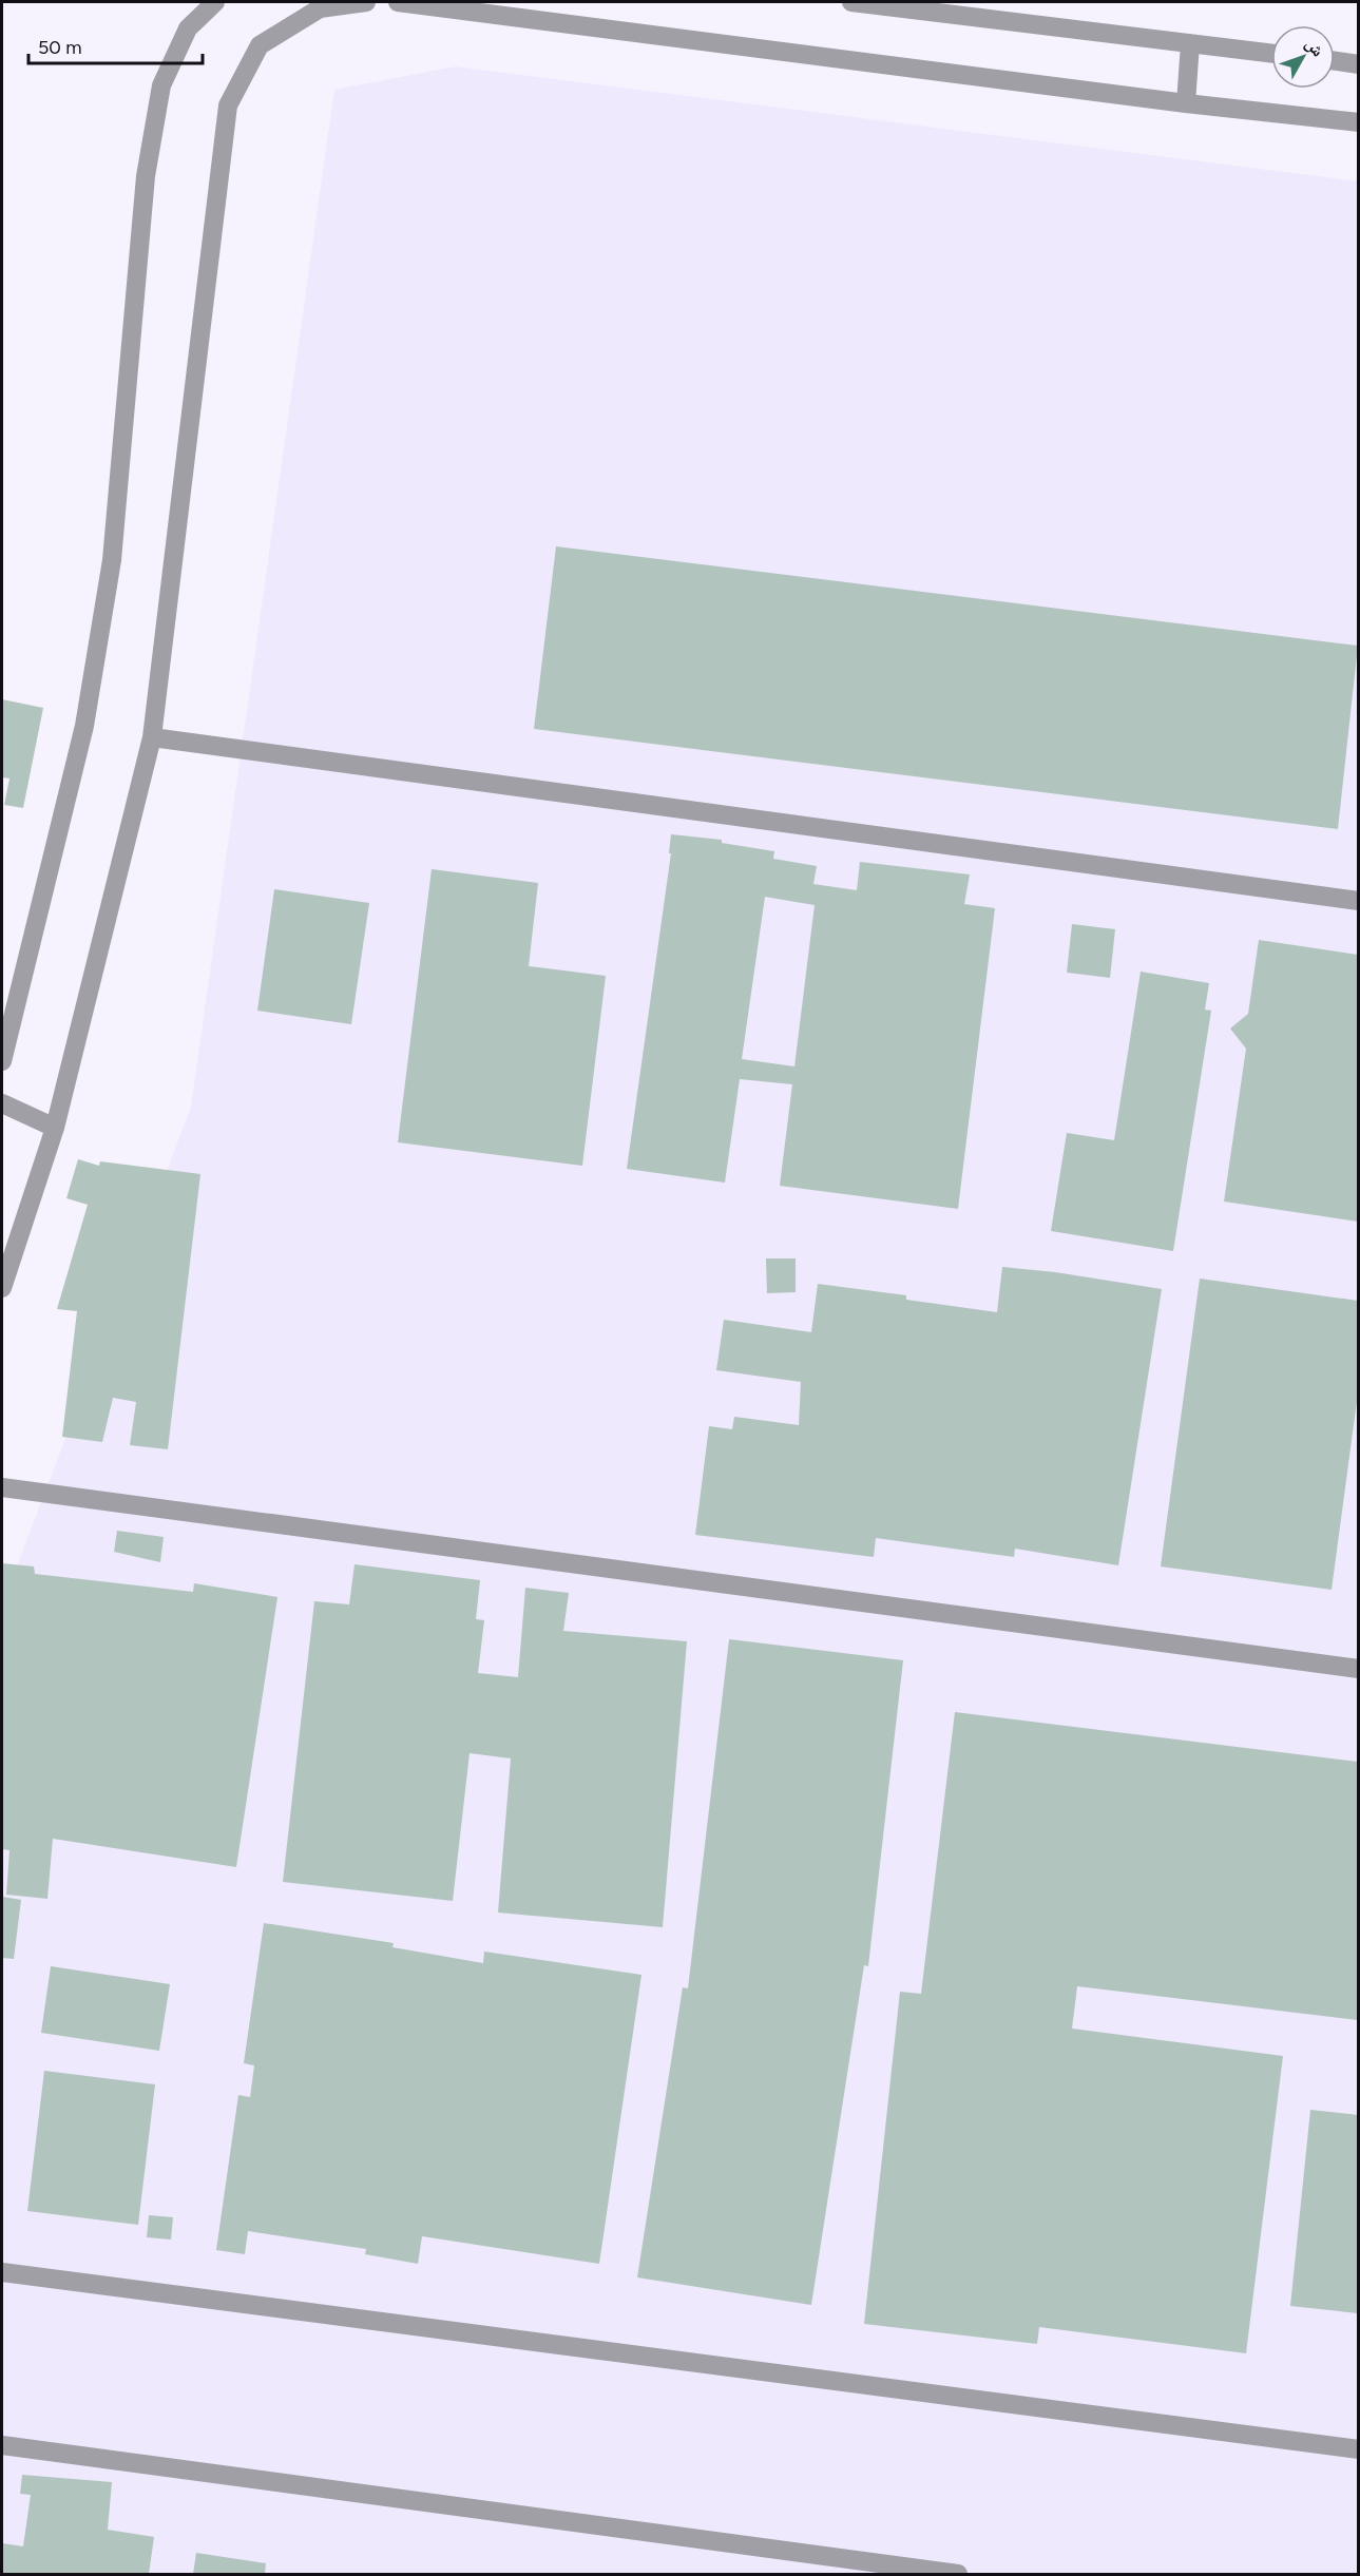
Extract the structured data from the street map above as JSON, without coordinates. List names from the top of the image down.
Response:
{
  "scale_bar": "50 m",
  "north": "top right"
}
